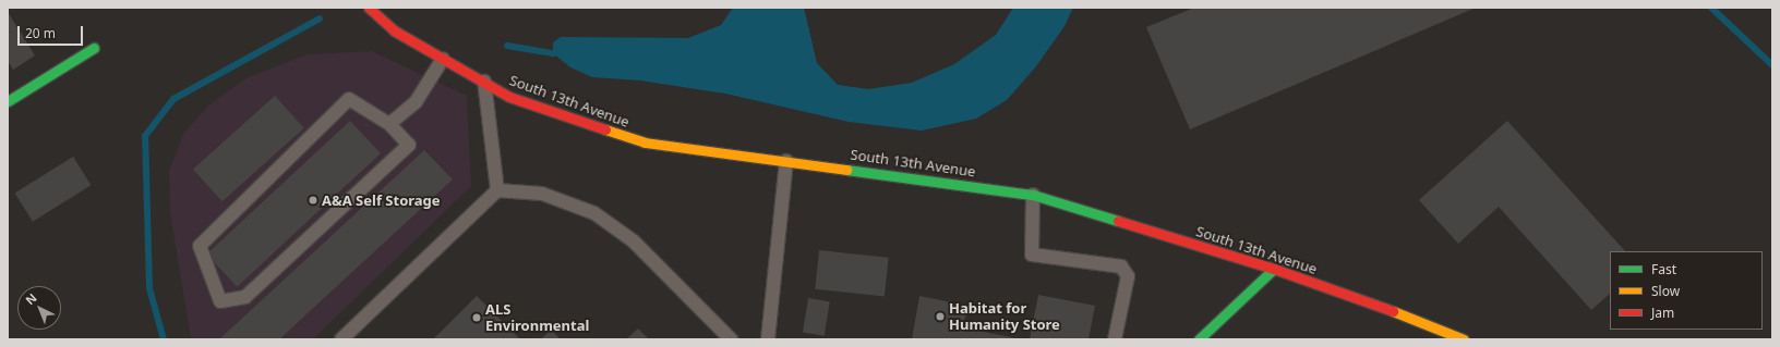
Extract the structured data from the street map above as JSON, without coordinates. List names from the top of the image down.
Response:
{
  "streets": {
    "main road": ["South 13th Avenue"]
  },
  "places": ["A&A Self Storage", "Habitat for Humanity Store", "ALS Environmental"],
  "legend": ["Fast", "Slow", "Jam"],
  "scale_bar": "20 m",
  "north": "top left"
}
